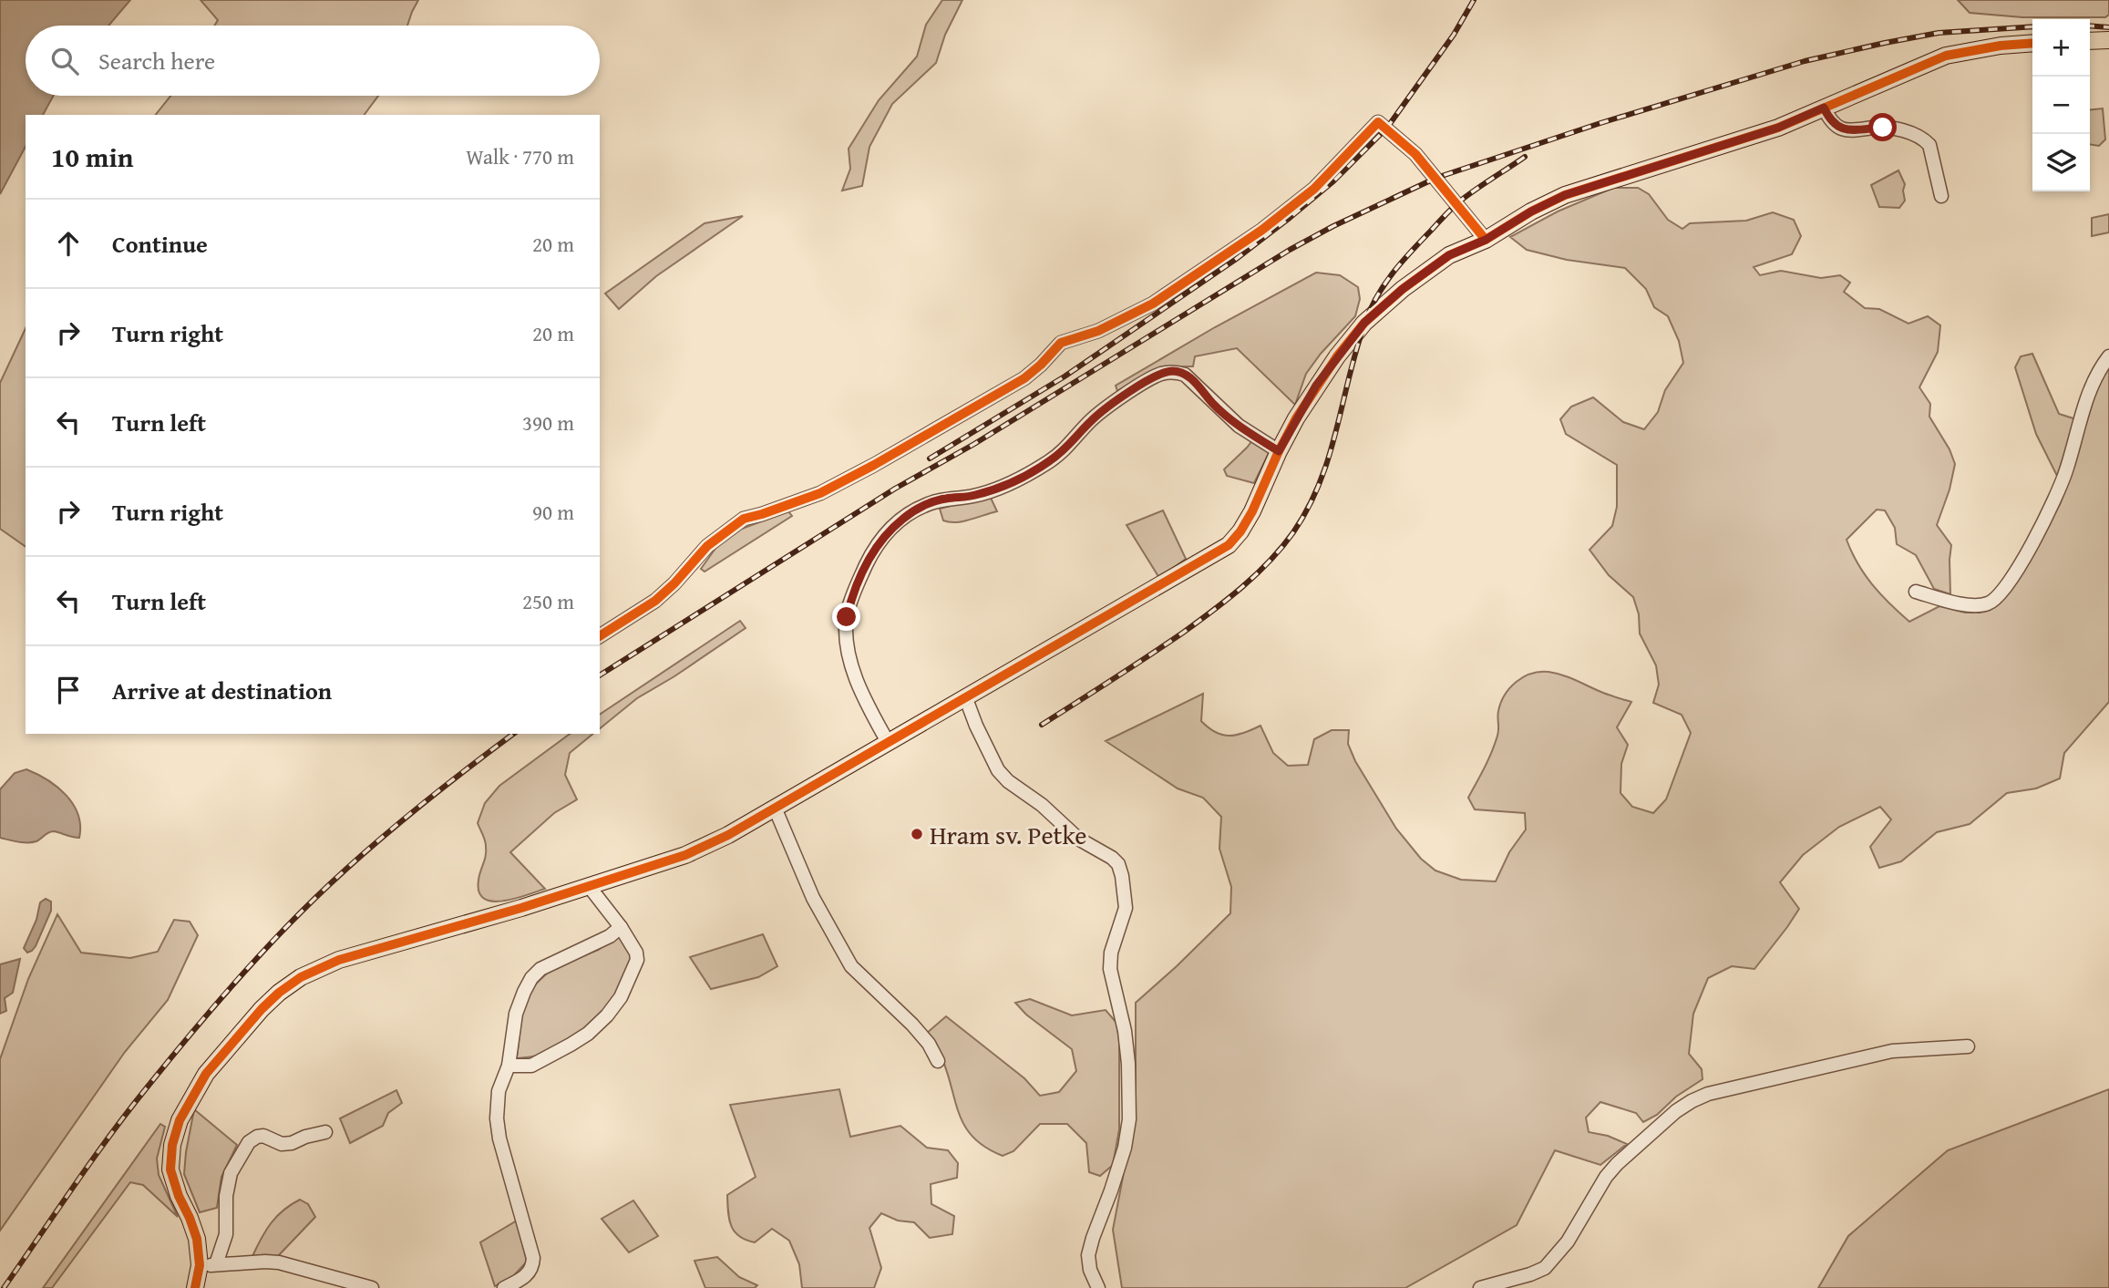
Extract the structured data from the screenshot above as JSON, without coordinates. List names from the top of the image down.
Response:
{
  "places": ["Hram sv. Petke"],
  "page": {
    "map_buttons": ["+", "−"],
    "search": "Search here",
    "heading": ["10 min", "Walk · 770 m"],
    "list": [
      ["Continue", "20 m"],
      ["Turn right", "20 m"],
      ["Turn left", "390 m"],
      ["Turn right", "90 m"],
      ["Turn left", "250 m"],
      "Arrive at destination"
    ]
  }
}
